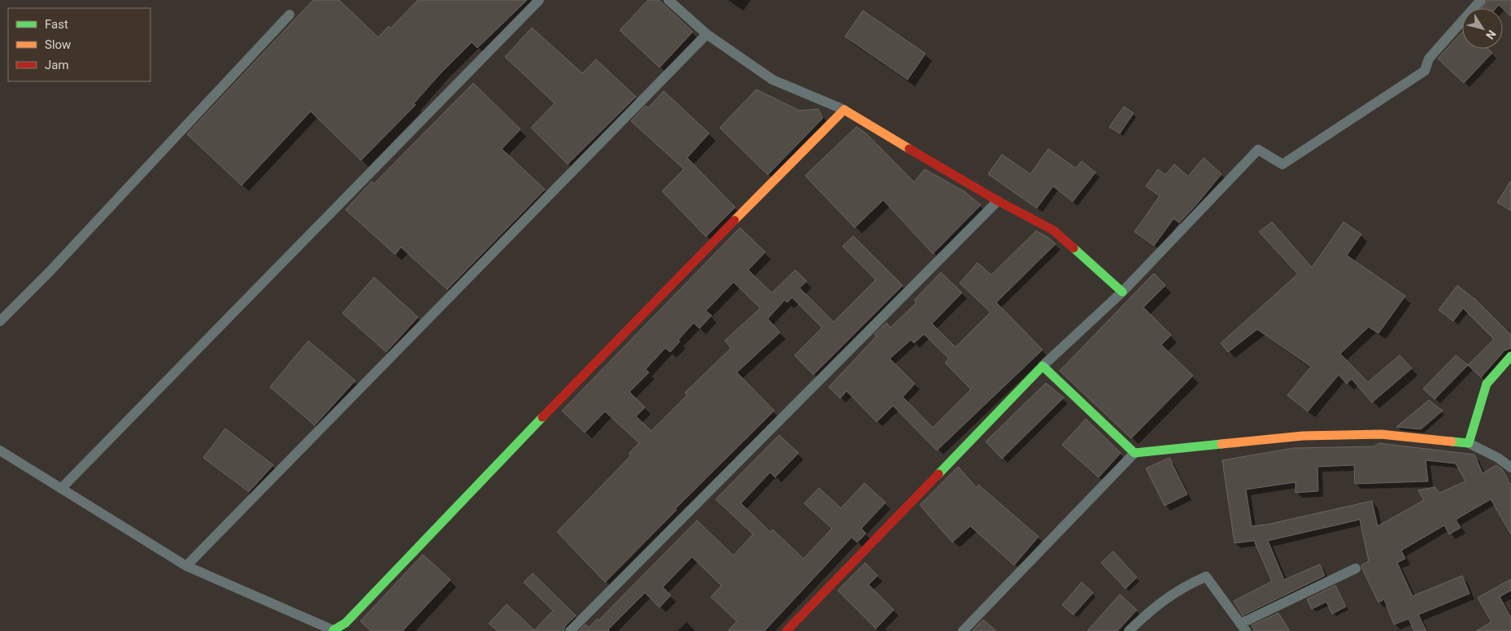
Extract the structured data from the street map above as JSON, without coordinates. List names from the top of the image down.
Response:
{
  "legend": ["Fast", "Slow", "Jam"],
  "north": "bottom right"
}
